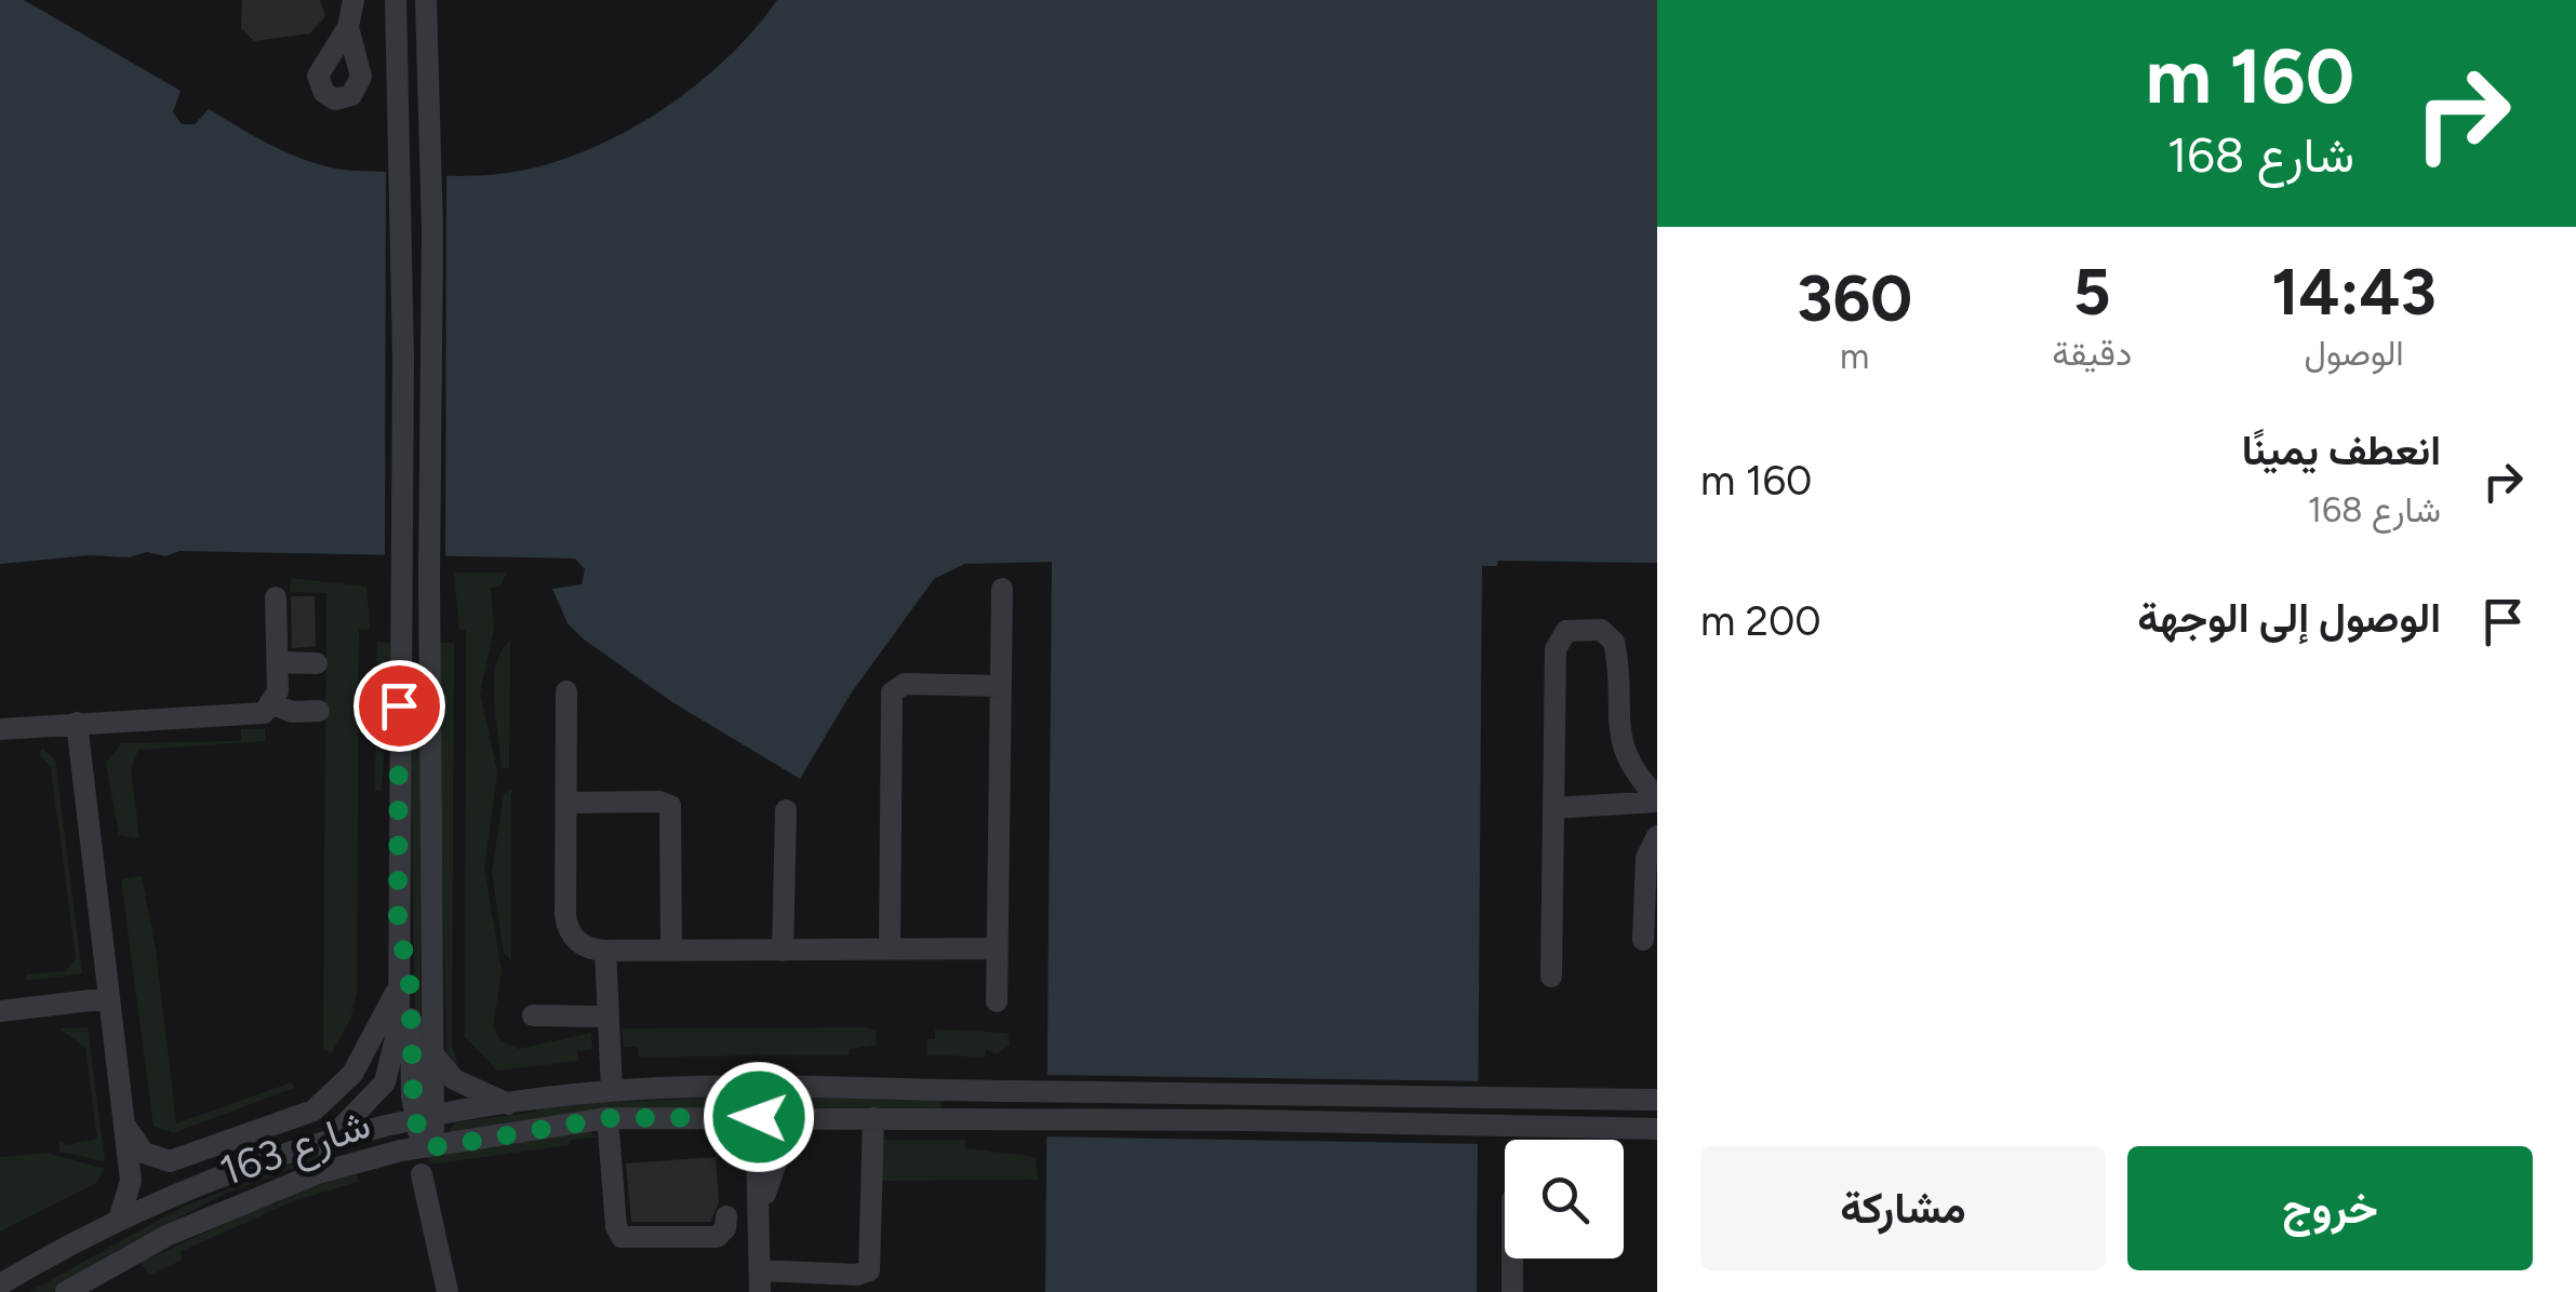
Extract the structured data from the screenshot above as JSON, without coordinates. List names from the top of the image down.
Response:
{
  "streets": {
    "street": ["شارع 163"]
  },
  "page": {
    "turn": ["160 m", "شارع 168"],
    "eta": [
      "14:43",
      "الوصول",
      "5",
      "دقيقة",
      "360",
      "m"
    ],
    "list": [
      {
        "name": "انعطف يمينًا",
        "note": "شارع 168",
        "value": "160 m"
      },
      {
        "name": "الوصول إلى الوجهة",
        "value": "200 m"
      }
    ],
    "buttons": ["خروج", "مشاركة"]
  }
}
